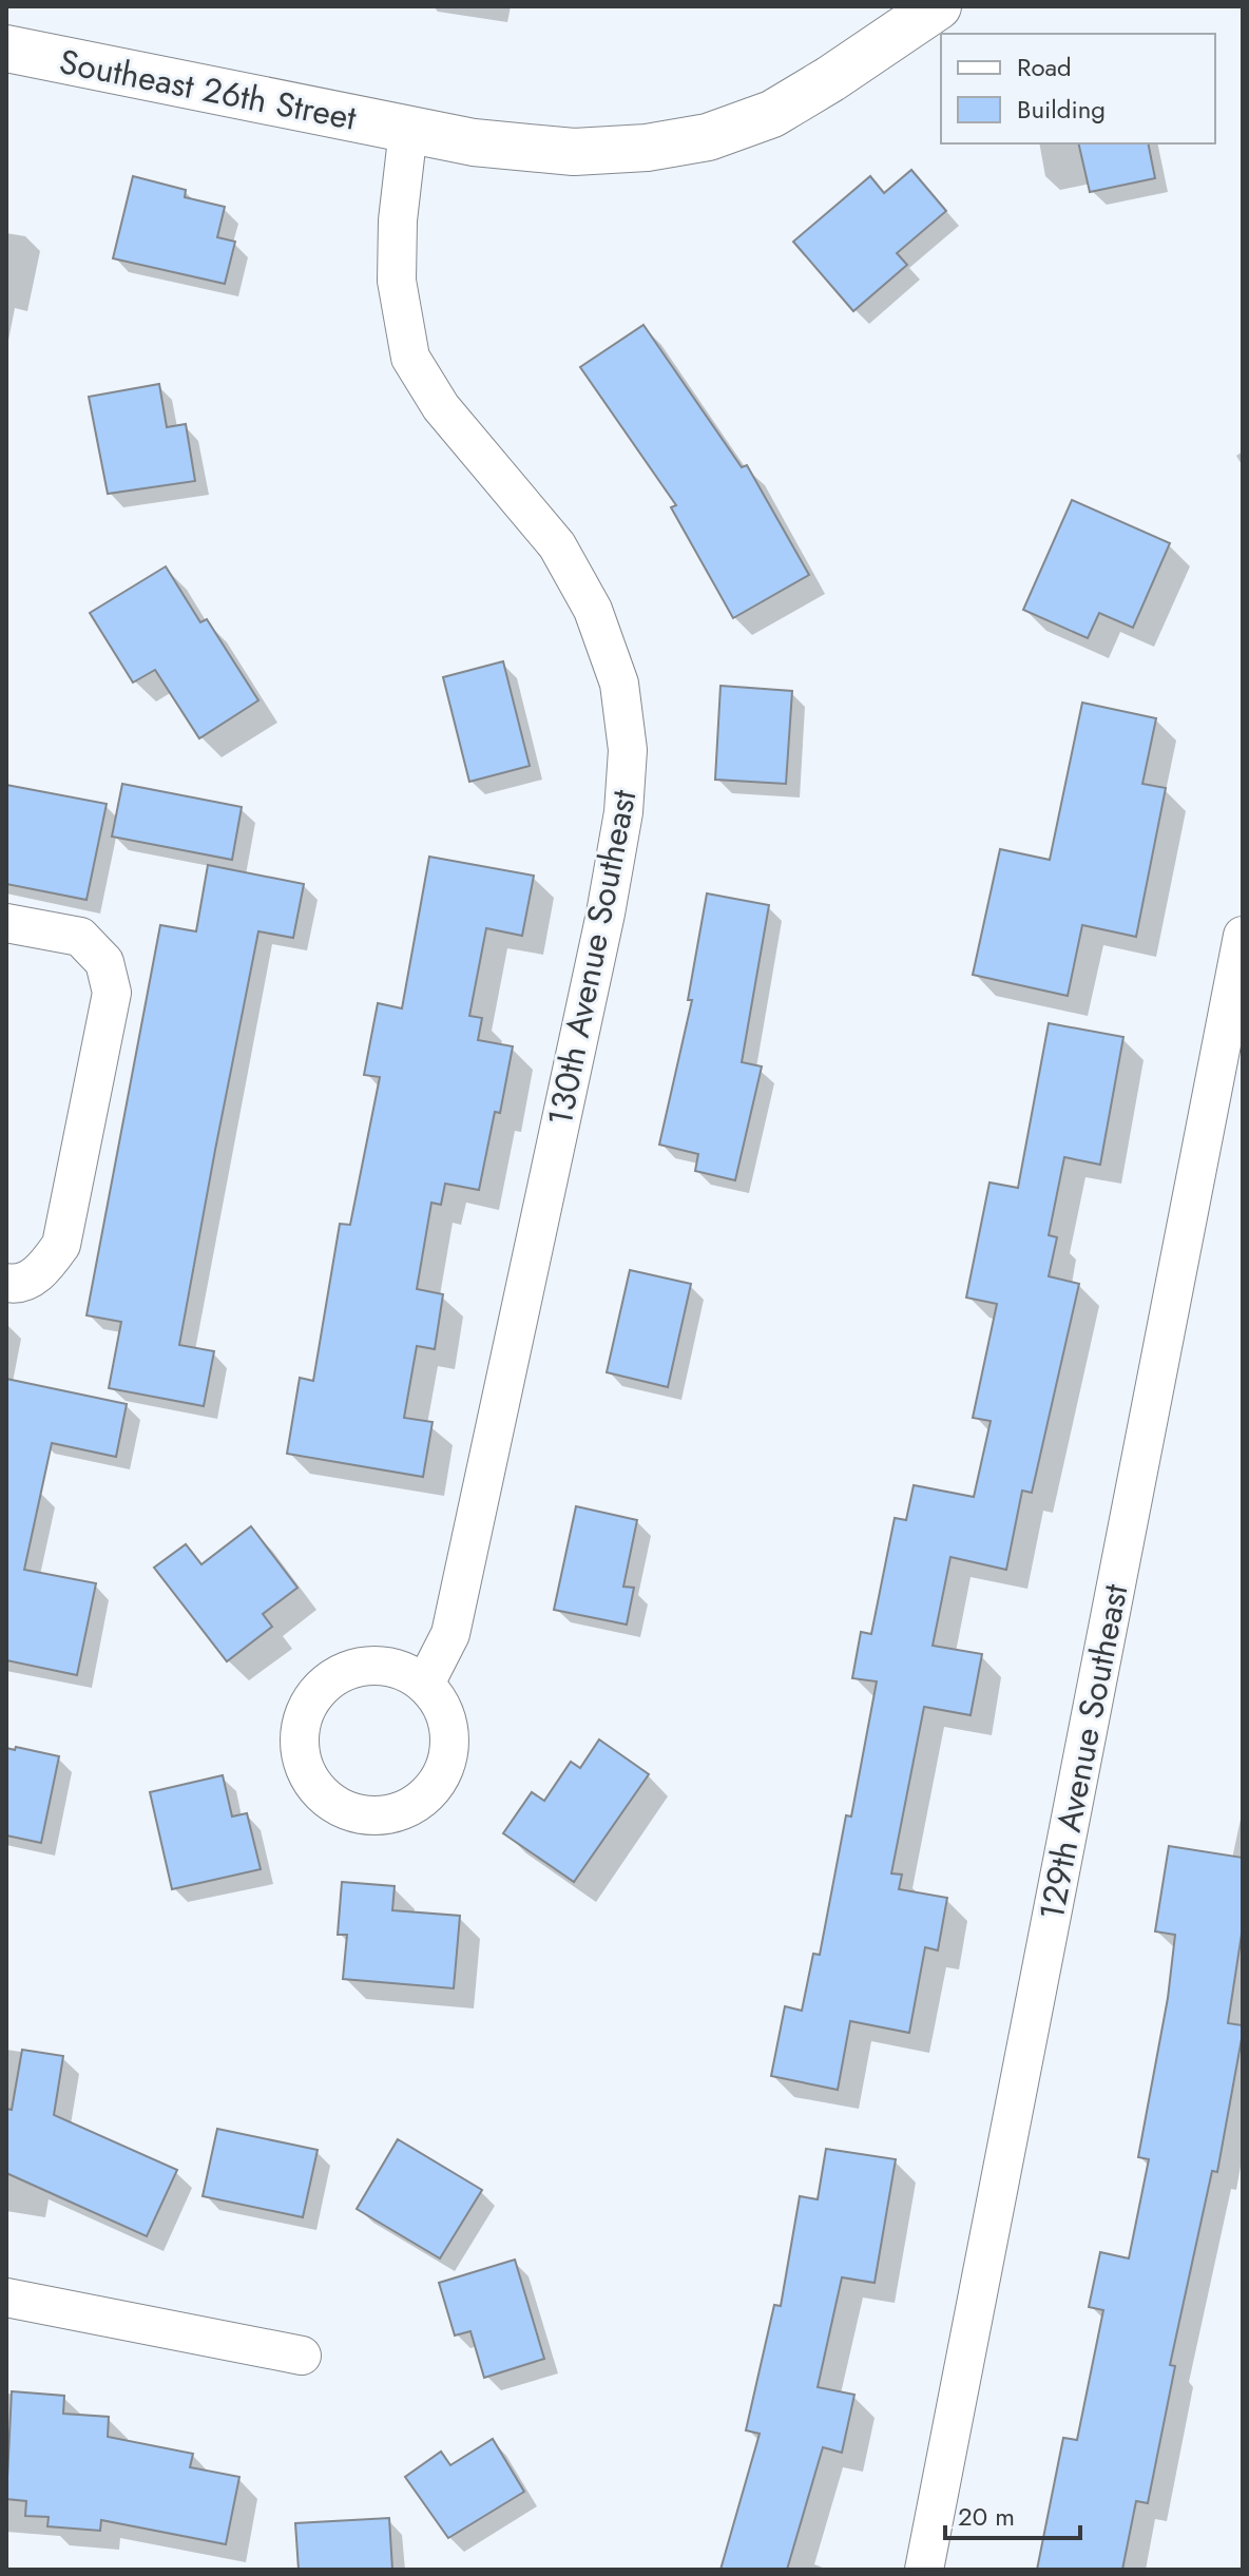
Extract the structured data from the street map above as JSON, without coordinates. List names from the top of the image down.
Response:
{
  "streets": {
    "street": ["Southeast 26th Street", "130th Avenue Southeast", "129th Avenue Southeast"]
  },
  "crossings": [
    ["Southeast 26th Street", "130th Avenue Southeast"]
  ],
  "legend": ["Road", "Building"],
  "scale_bar": "20 m"
}
